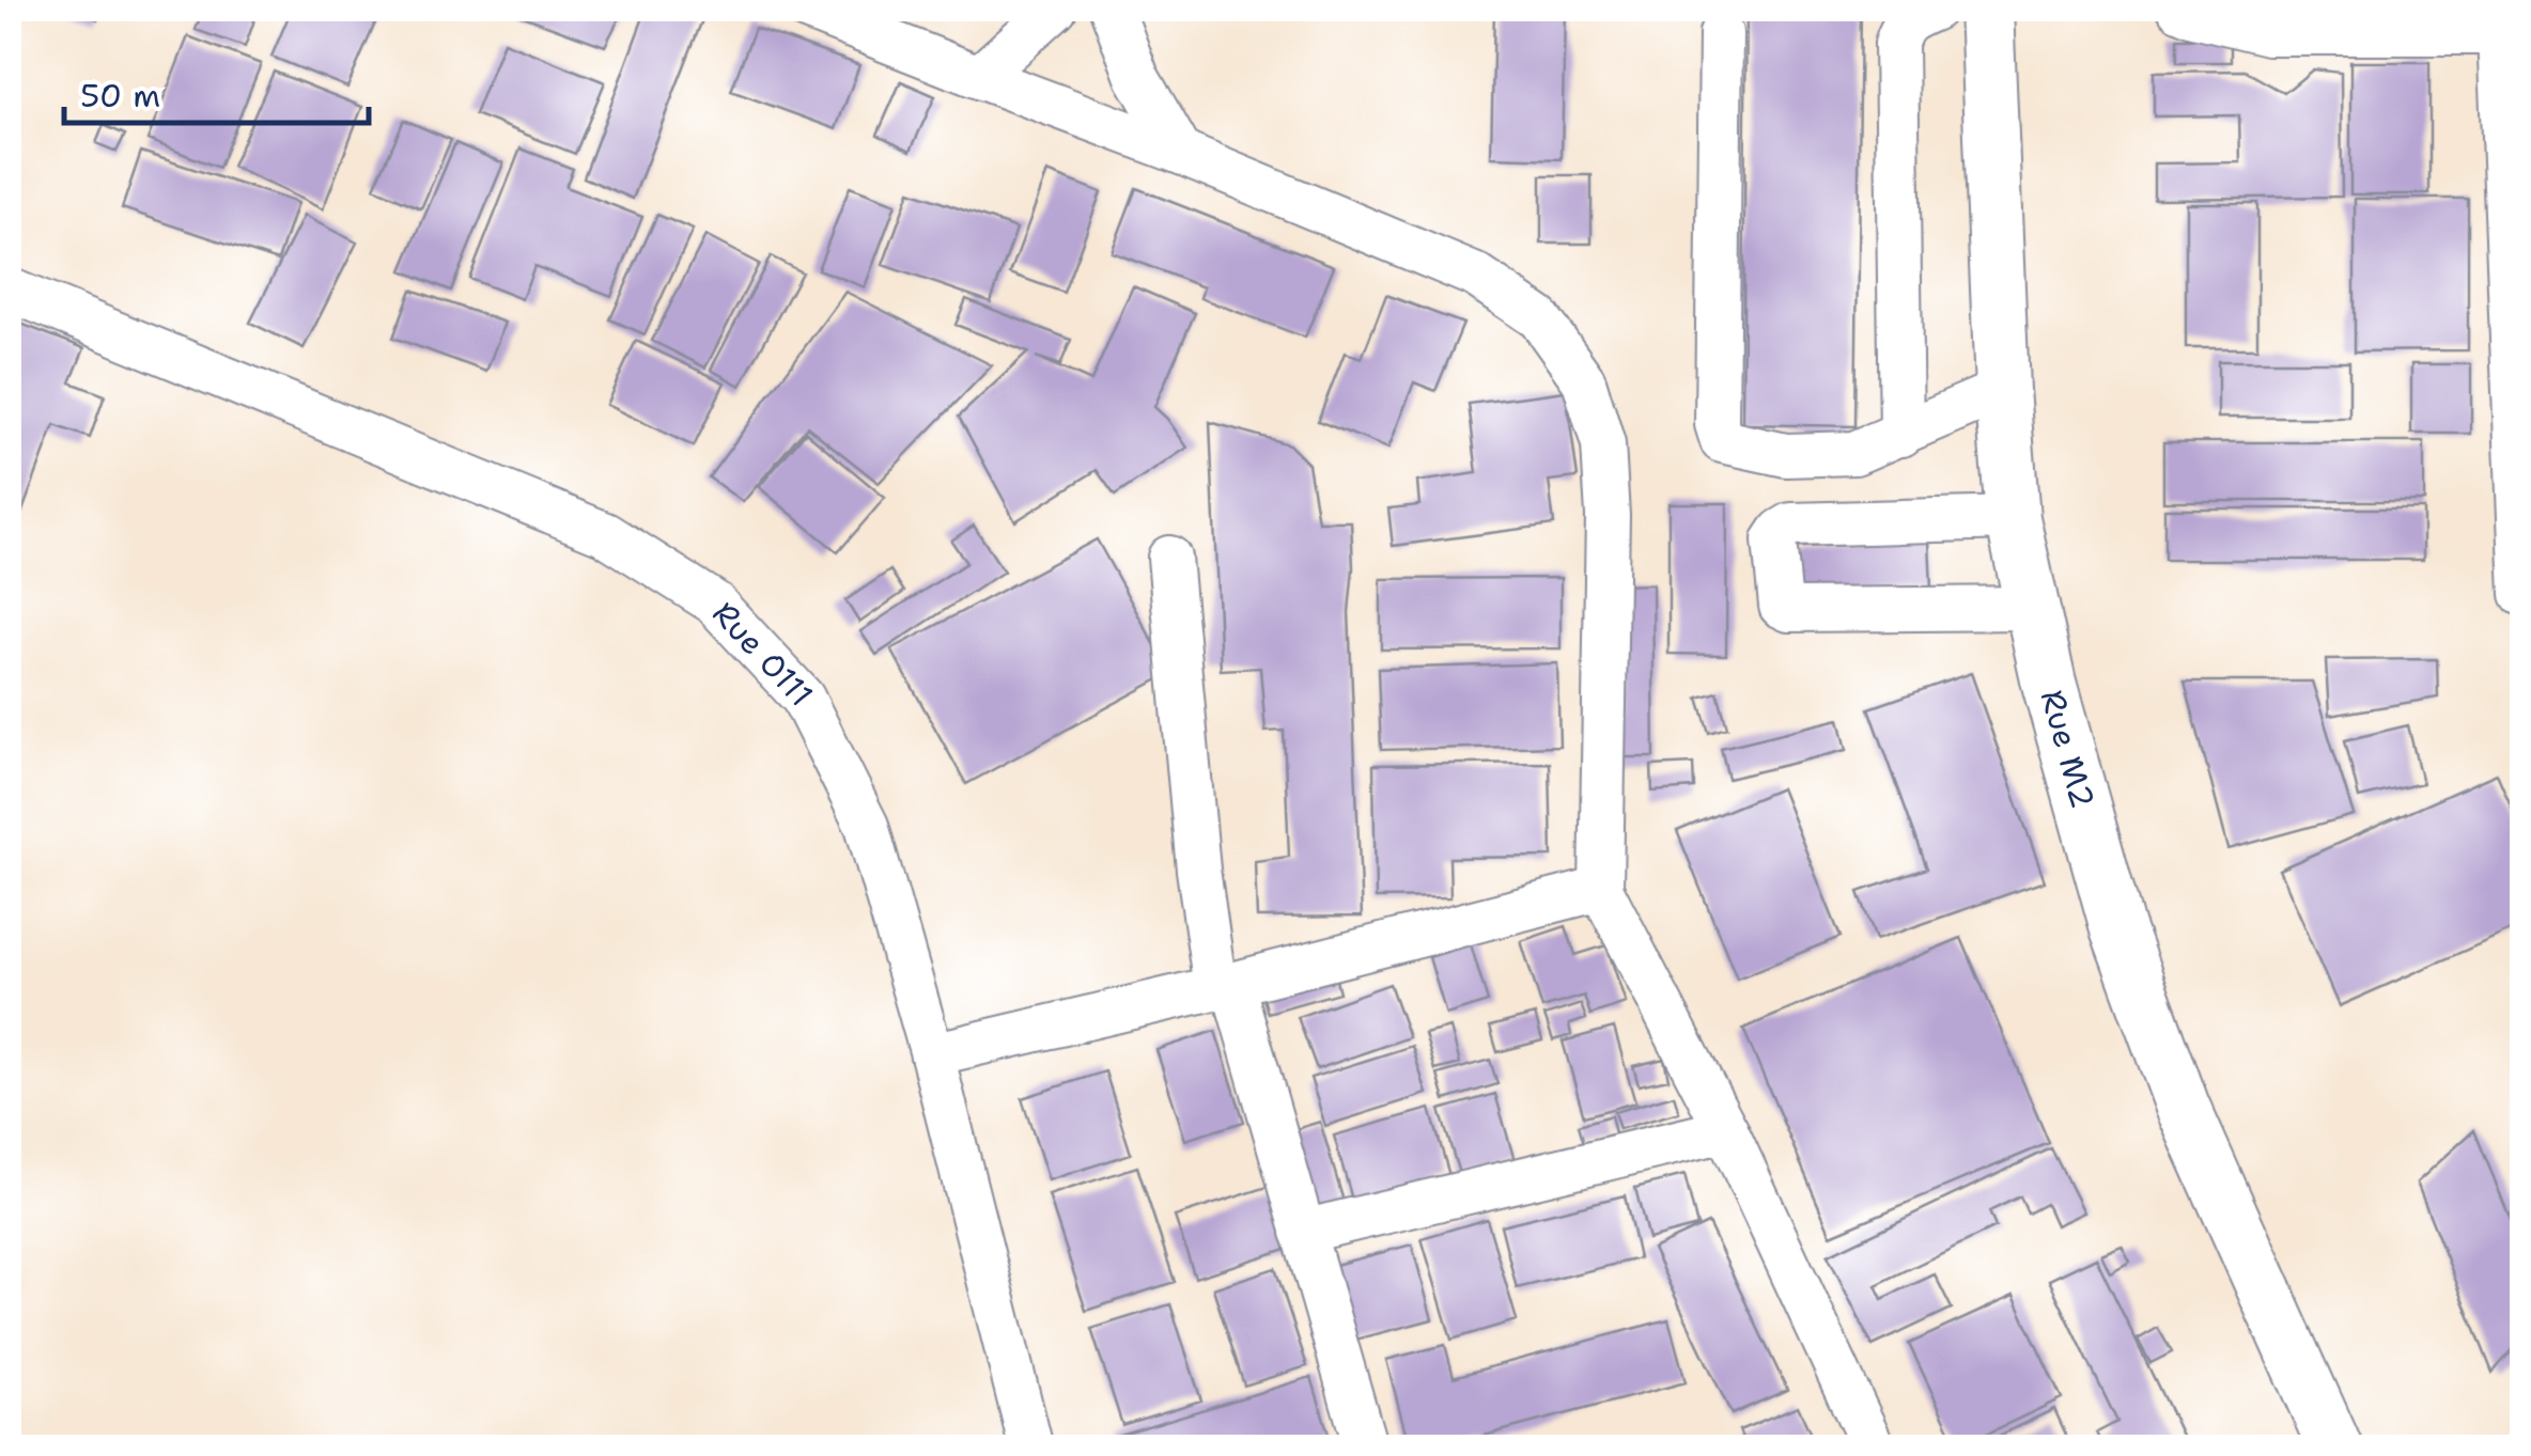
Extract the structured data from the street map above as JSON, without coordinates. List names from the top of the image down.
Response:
{
  "streets": {
    "main road": ["Rue M2"],
    "street": ["Rue O111"]
  },
  "scale_bar": "50 m"
}
